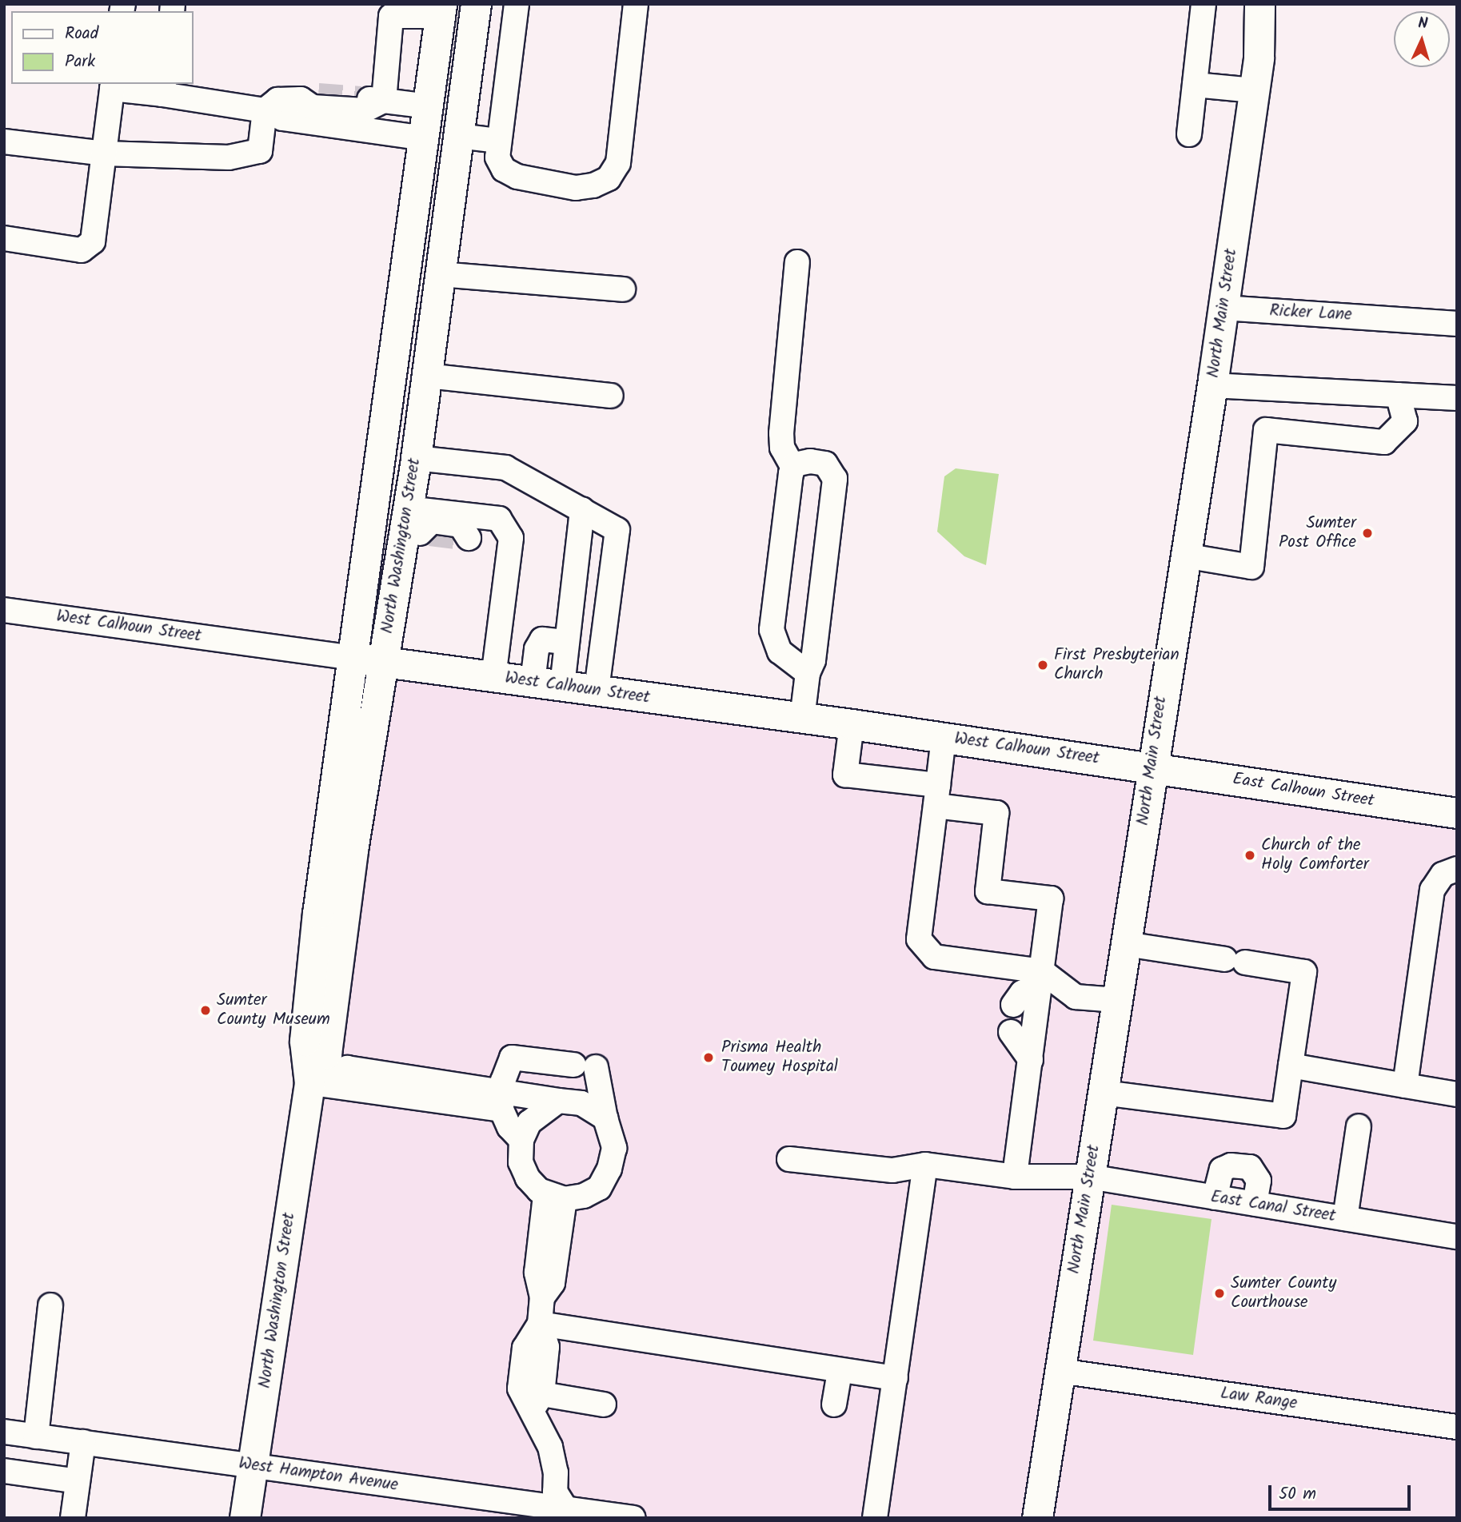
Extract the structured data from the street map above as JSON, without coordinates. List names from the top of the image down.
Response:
{
  "streets": {
    "main road": [
      "North Main Street",
      "North Washington Street",
      "West Calhoun Street",
      "East Calhoun Street"
    ],
    "street": [
      "Ricker Lane",
      "East Canal Street",
      "Law Range",
      "West Hampton Avenue"
    ]
  },
  "crossings": [
    ["North Main Street", "Ricker Lane"],
    ["North Main Street", "West Calhoun Street"],
    ["North Main Street", "East Calhoun Street"],
    ["North Main Street", "East Canal Street"],
    ["North Main Street", "Law Range"],
    ["North Washington Street", "West Calhoun Street"],
    ["North Washington Street", "West Hampton Avenue"],
    ["West Calhoun Street", "East Calhoun Street"]
  ],
  "places": [
    "Sumter Post Office",
    "First Presbyterian Church",
    "Church of the Holy Comforter",
    "Sumter County Museum",
    "Prisma Health Toumey Hospital",
    "Sumter County Courthouse"
  ],
  "legend": ["Road", "Park"],
  "scale_bar": "50 m",
  "north": "top"
}
